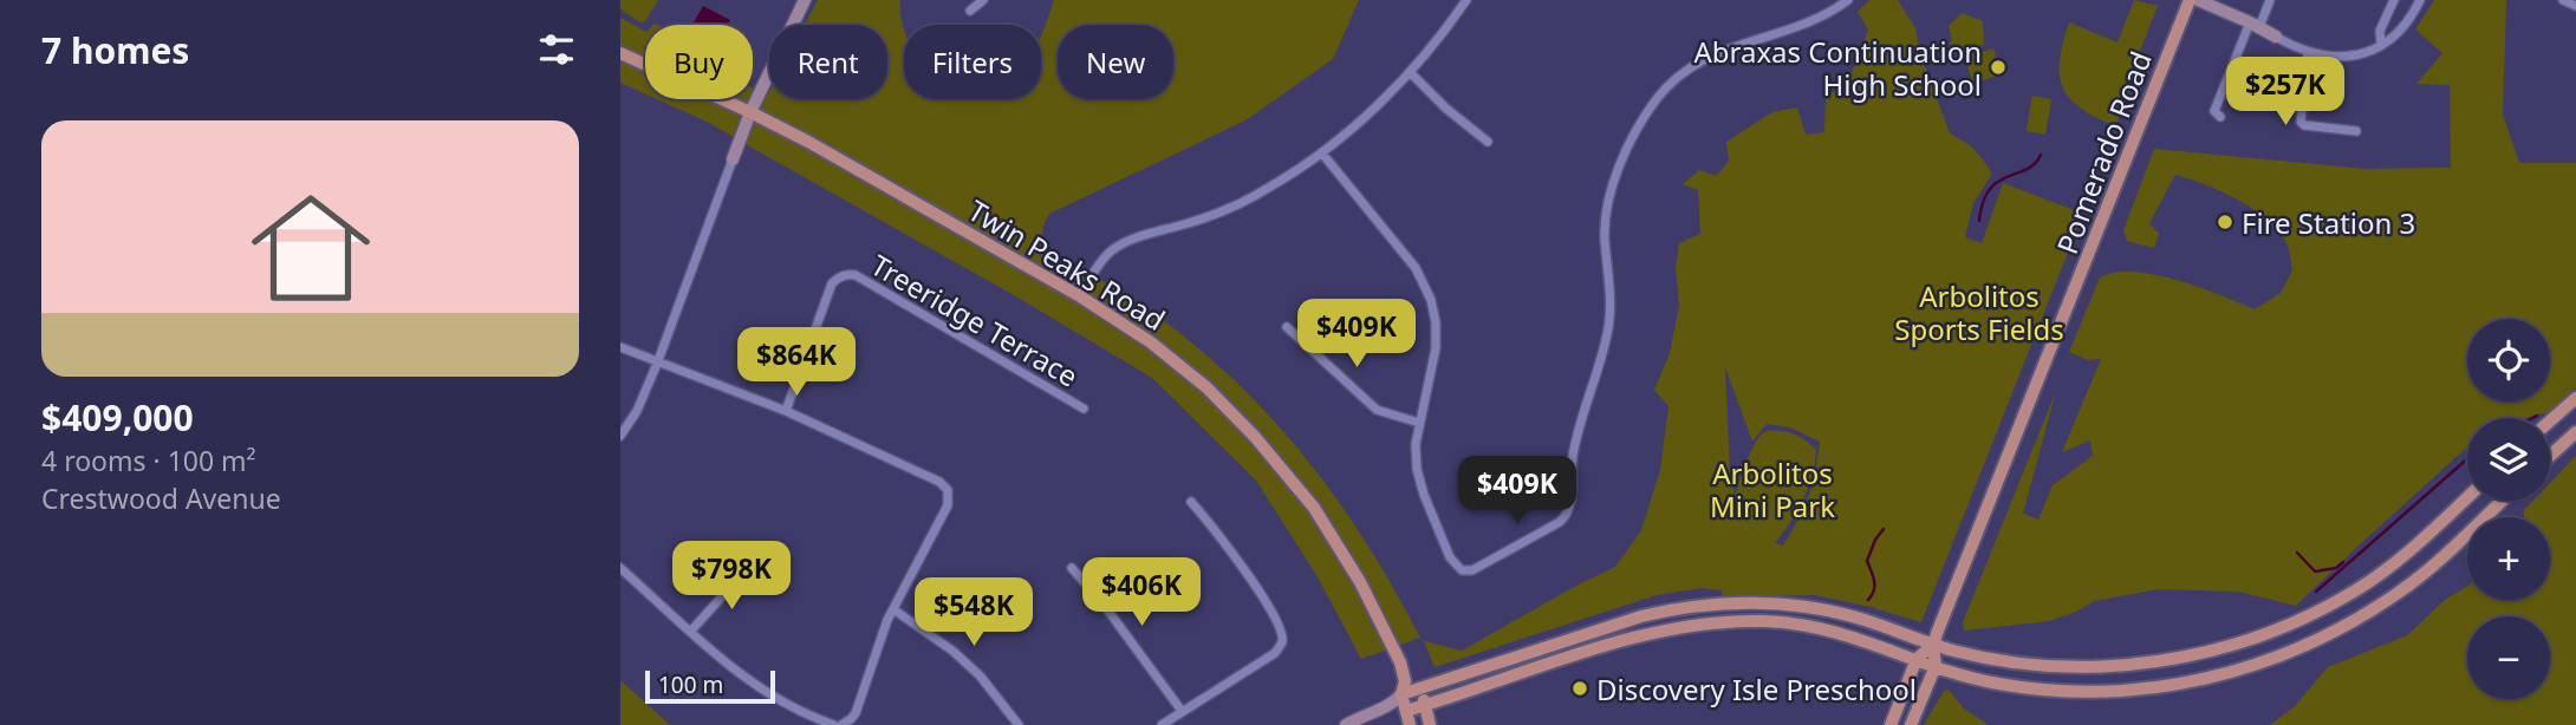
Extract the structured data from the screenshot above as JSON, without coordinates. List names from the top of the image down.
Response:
{
  "streets": {
    "main road": ["Pomerado Road", "Twin Peaks Road"],
    "street": ["Treeridge Terrace"]
  },
  "parks": ["Arbolitos Sports Fields", "Arbolitos Mini Park"],
  "places": ["Abraxas Continuation High School", "Fire Station 3", "Discovery Isle Preschool"],
  "scale_bar": "100 m",
  "page": {
    "heading": "7 homes",
    "chip": [
      "Buy",
      "Rent",
      "Filters",
      "New"
    ],
    "price": [
      "$257K",
      "$409K",
      "$864K",
      "$409K",
      "$798K",
      "$406K",
      "$548K"
    ],
    "list": [
      {
        "name": "$409,000",
        "note": "4 rooms · 100 m² · Crestwood Avenue"
      }
    ],
    "map_buttons": ["+", "−"],
    "scale": "100 m"
  }
}
